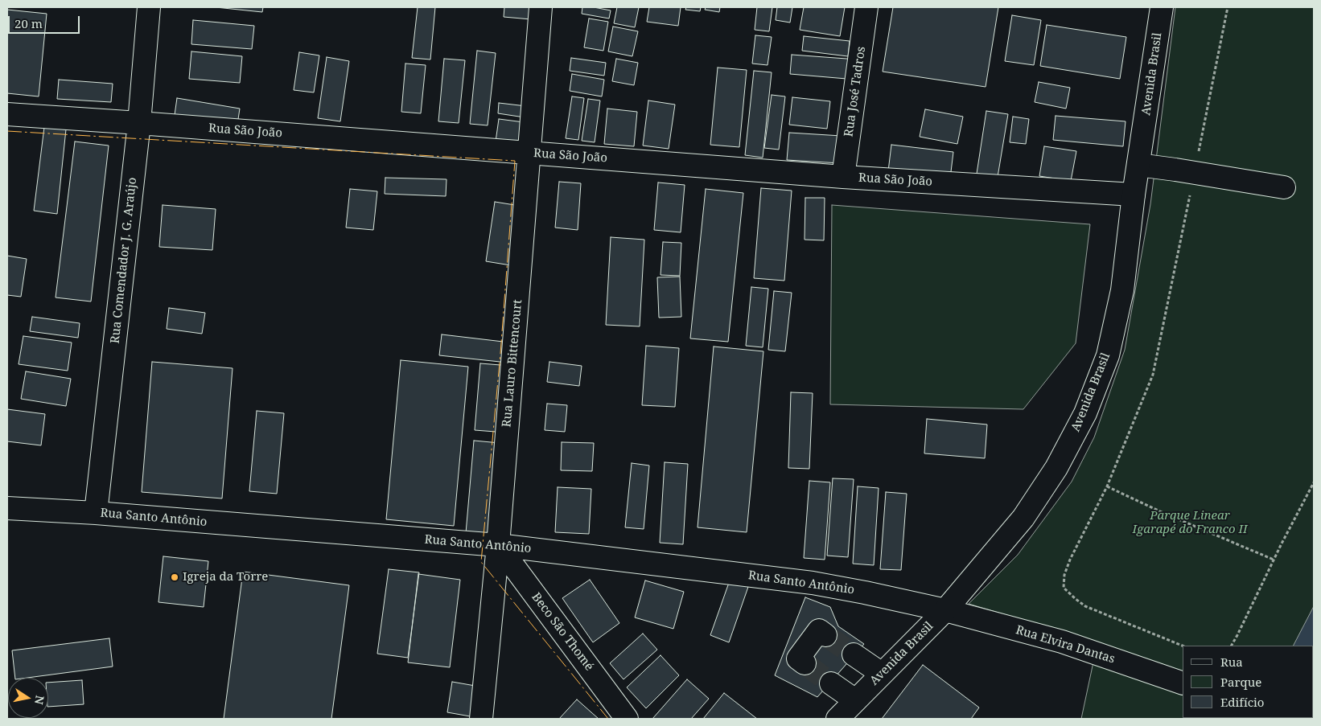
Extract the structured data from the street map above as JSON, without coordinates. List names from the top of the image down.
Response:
{
  "streets": {
    "main road": [
      "Avenida Brasil",
      "Rua José Tadros",
      "Rua São João",
      "Rua Comendador J. G. Araújo",
      "Rua Lauro Bittencourt",
      "Rua Santo Antônio",
      "Beco São Thomé",
      "Rua Elvira Dantas"
    ]
  },
  "crossings": [
    ["Avenida Brasil", "Rua São João"],
    ["Avenida Brasil", "Rua Santo Antônio"],
    ["Avenida Brasil", "Rua Elvira Dantas"],
    ["Rua José Tadros", "Rua São João"],
    ["Rua São João", "Rua Comendador J. G. Araújo"],
    ["Rua São João", "Rua Lauro Bittencourt"],
    ["Rua Comendador J. G. Araújo", "Rua Santo Antônio"],
    ["Rua Lauro Bittencourt", "Rua Santo Antônio"],
    ["Rua Lauro Bittencourt", "Beco São Thomé"],
    ["Rua Santo Antônio", "Beco São Thomé"],
    ["Rua Santo Antônio", "Rua Elvira Dantas"]
  ],
  "parks": ["Parque Linear Igarapé do Franco II"],
  "places": ["Igreja da Torre"],
  "legend": ["Rua", "Parque", "Edifício"],
  "scale_bar": "20 m",
  "north": "right"
}
